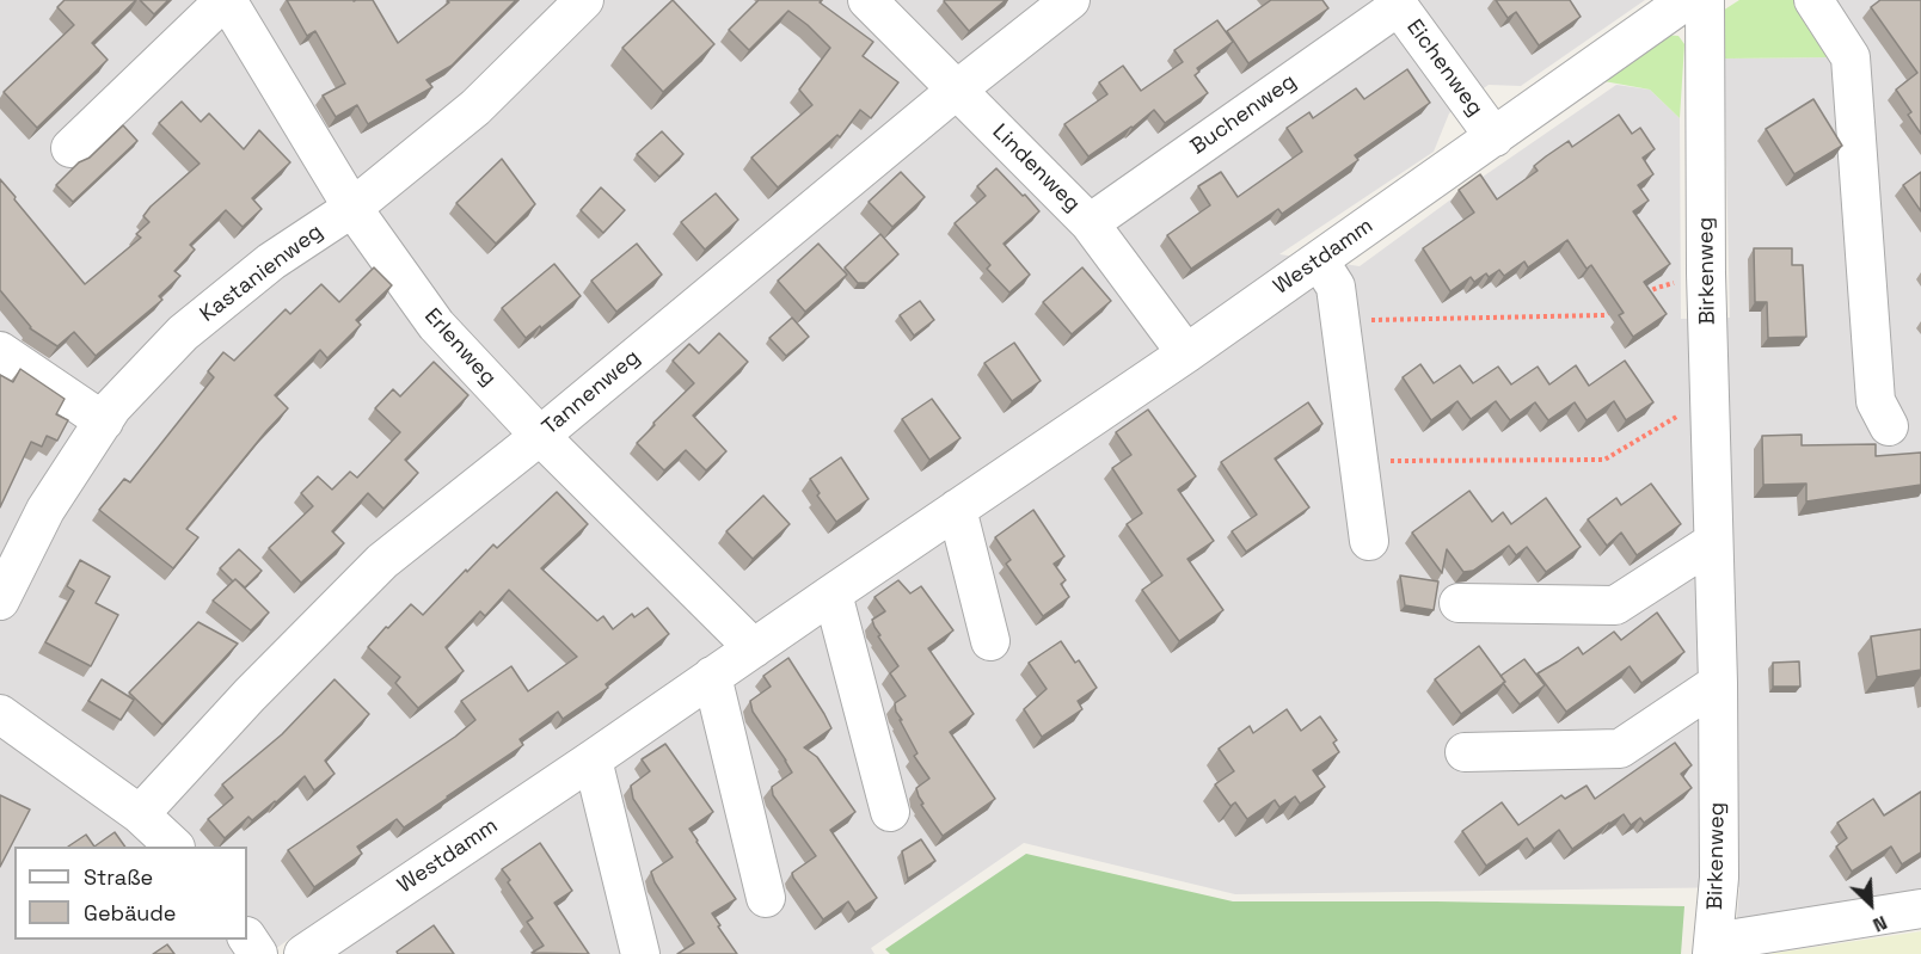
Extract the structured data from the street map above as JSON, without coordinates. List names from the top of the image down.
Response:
{
  "streets": {
    "street": [
      "Eichenweg",
      "Buchenweg",
      "Lindenweg",
      "Westdamm",
      "Birkenweg",
      "Kastanienweg",
      "Erlenweg",
      "Tannenweg"
    ]
  },
  "crossings": [
    ["Eichenweg", "Buchenweg"],
    ["Eichenweg", "Westdamm"],
    ["Buchenweg", "Lindenweg"],
    ["Lindenweg", "Westdamm"],
    ["Lindenweg", "Tannenweg"],
    ["Westdamm", "Erlenweg"],
    ["Kastanienweg", "Erlenweg"],
    ["Erlenweg", "Tannenweg"]
  ],
  "legend": ["Straße", "Gebäude"],
  "north": "bottom right"
}
